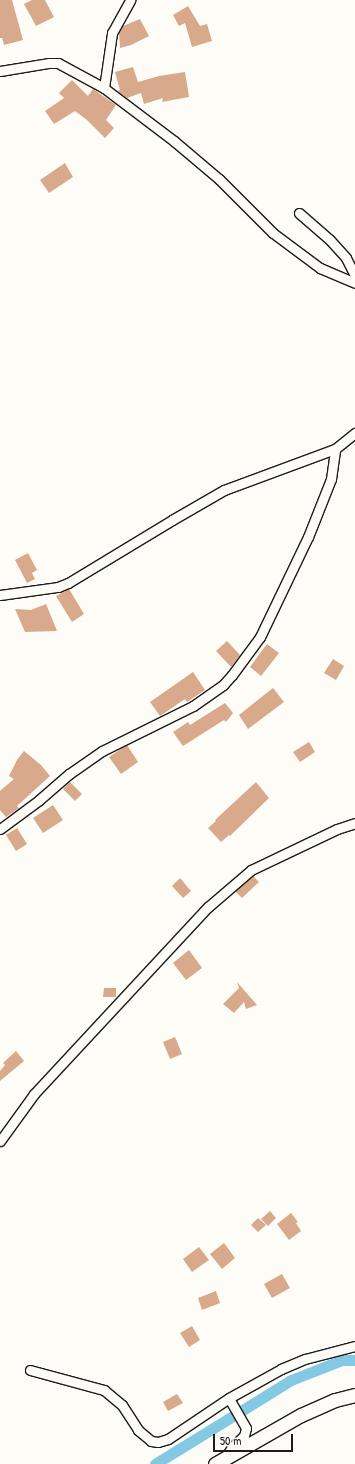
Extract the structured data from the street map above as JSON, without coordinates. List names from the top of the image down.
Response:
{
  "scale_bar": "50 m"
}
